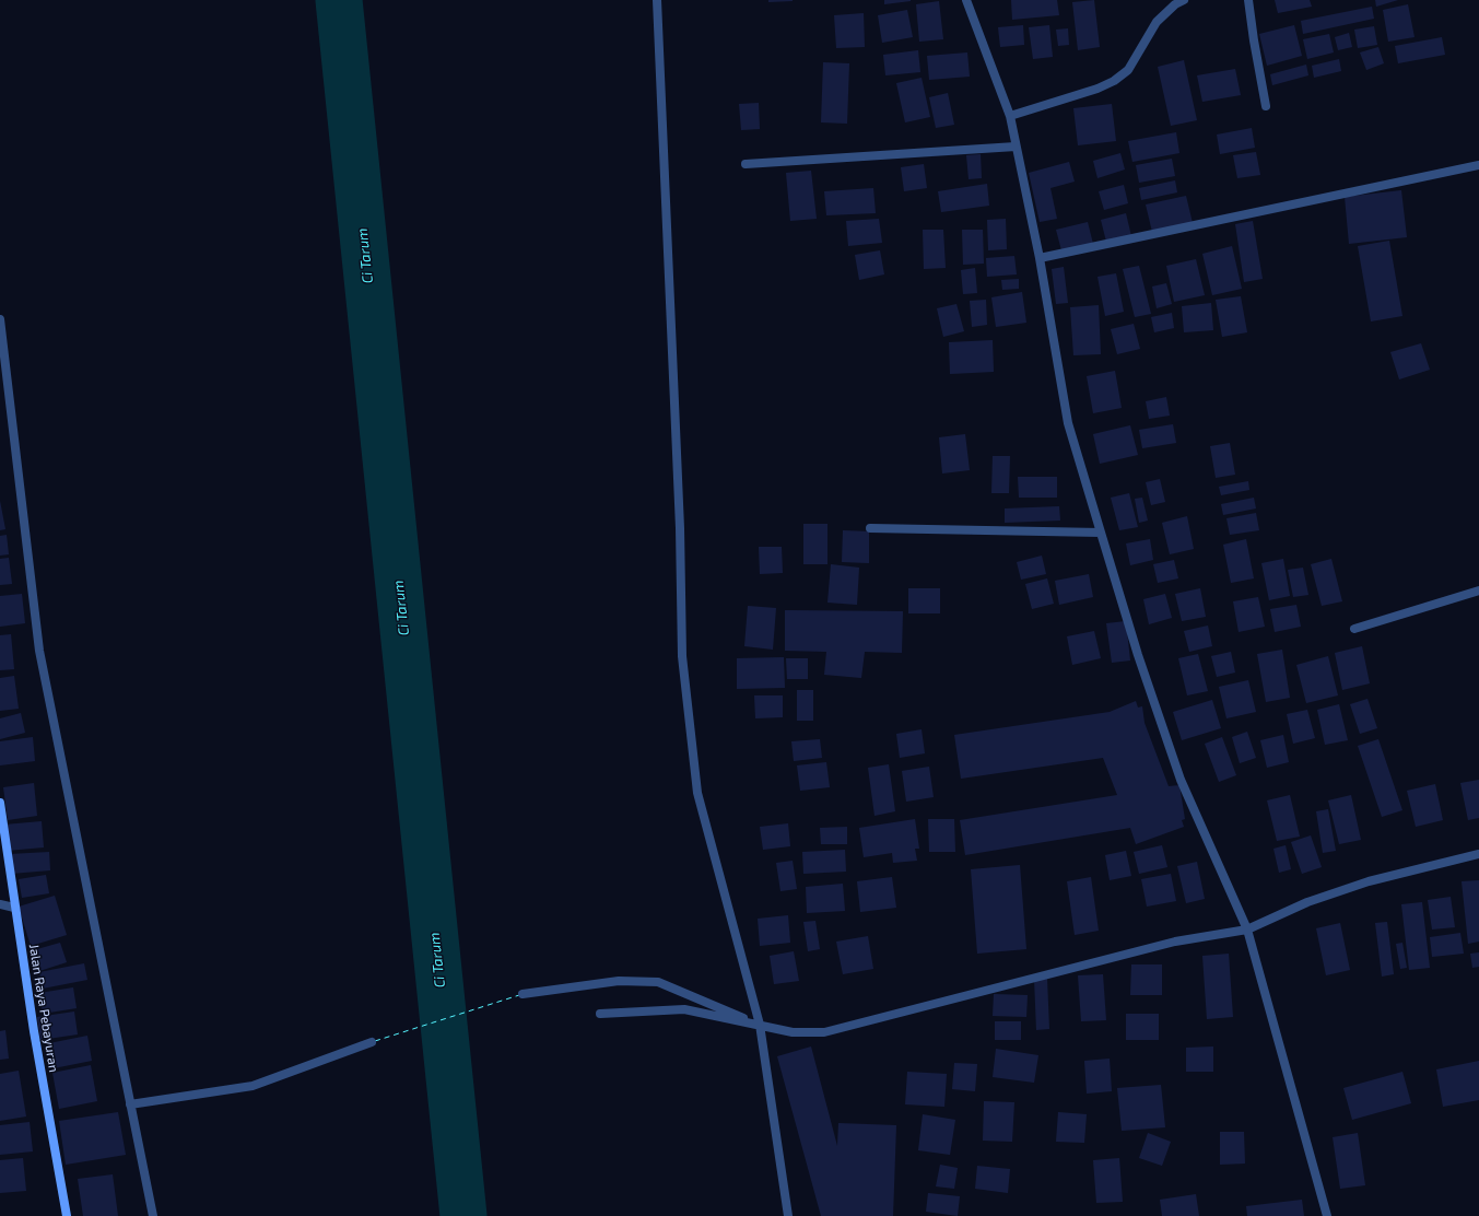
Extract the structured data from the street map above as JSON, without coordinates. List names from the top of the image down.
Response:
{
  "streets": {
    "main road": ["Jalan Raya Pebayuran"]
  },
  "water": ["Ci Tarum"]
}
